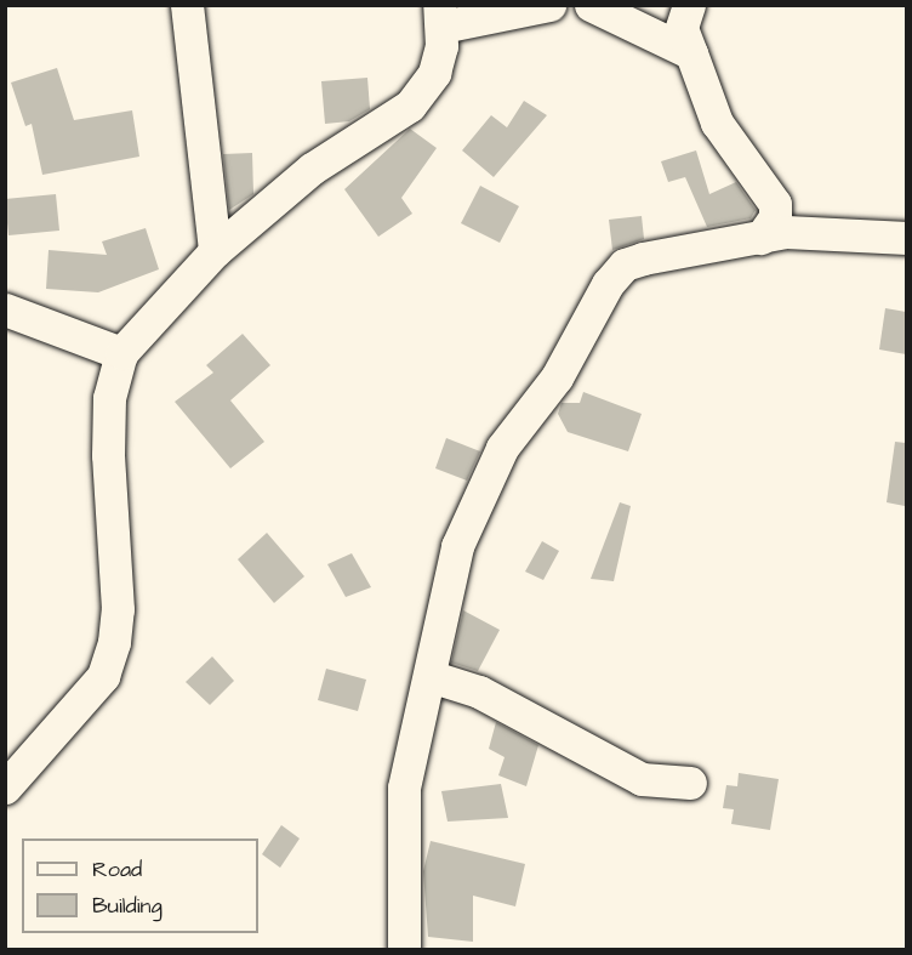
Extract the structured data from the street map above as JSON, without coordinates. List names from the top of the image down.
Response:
{
  "legend": ["Road", "Building"]
}
